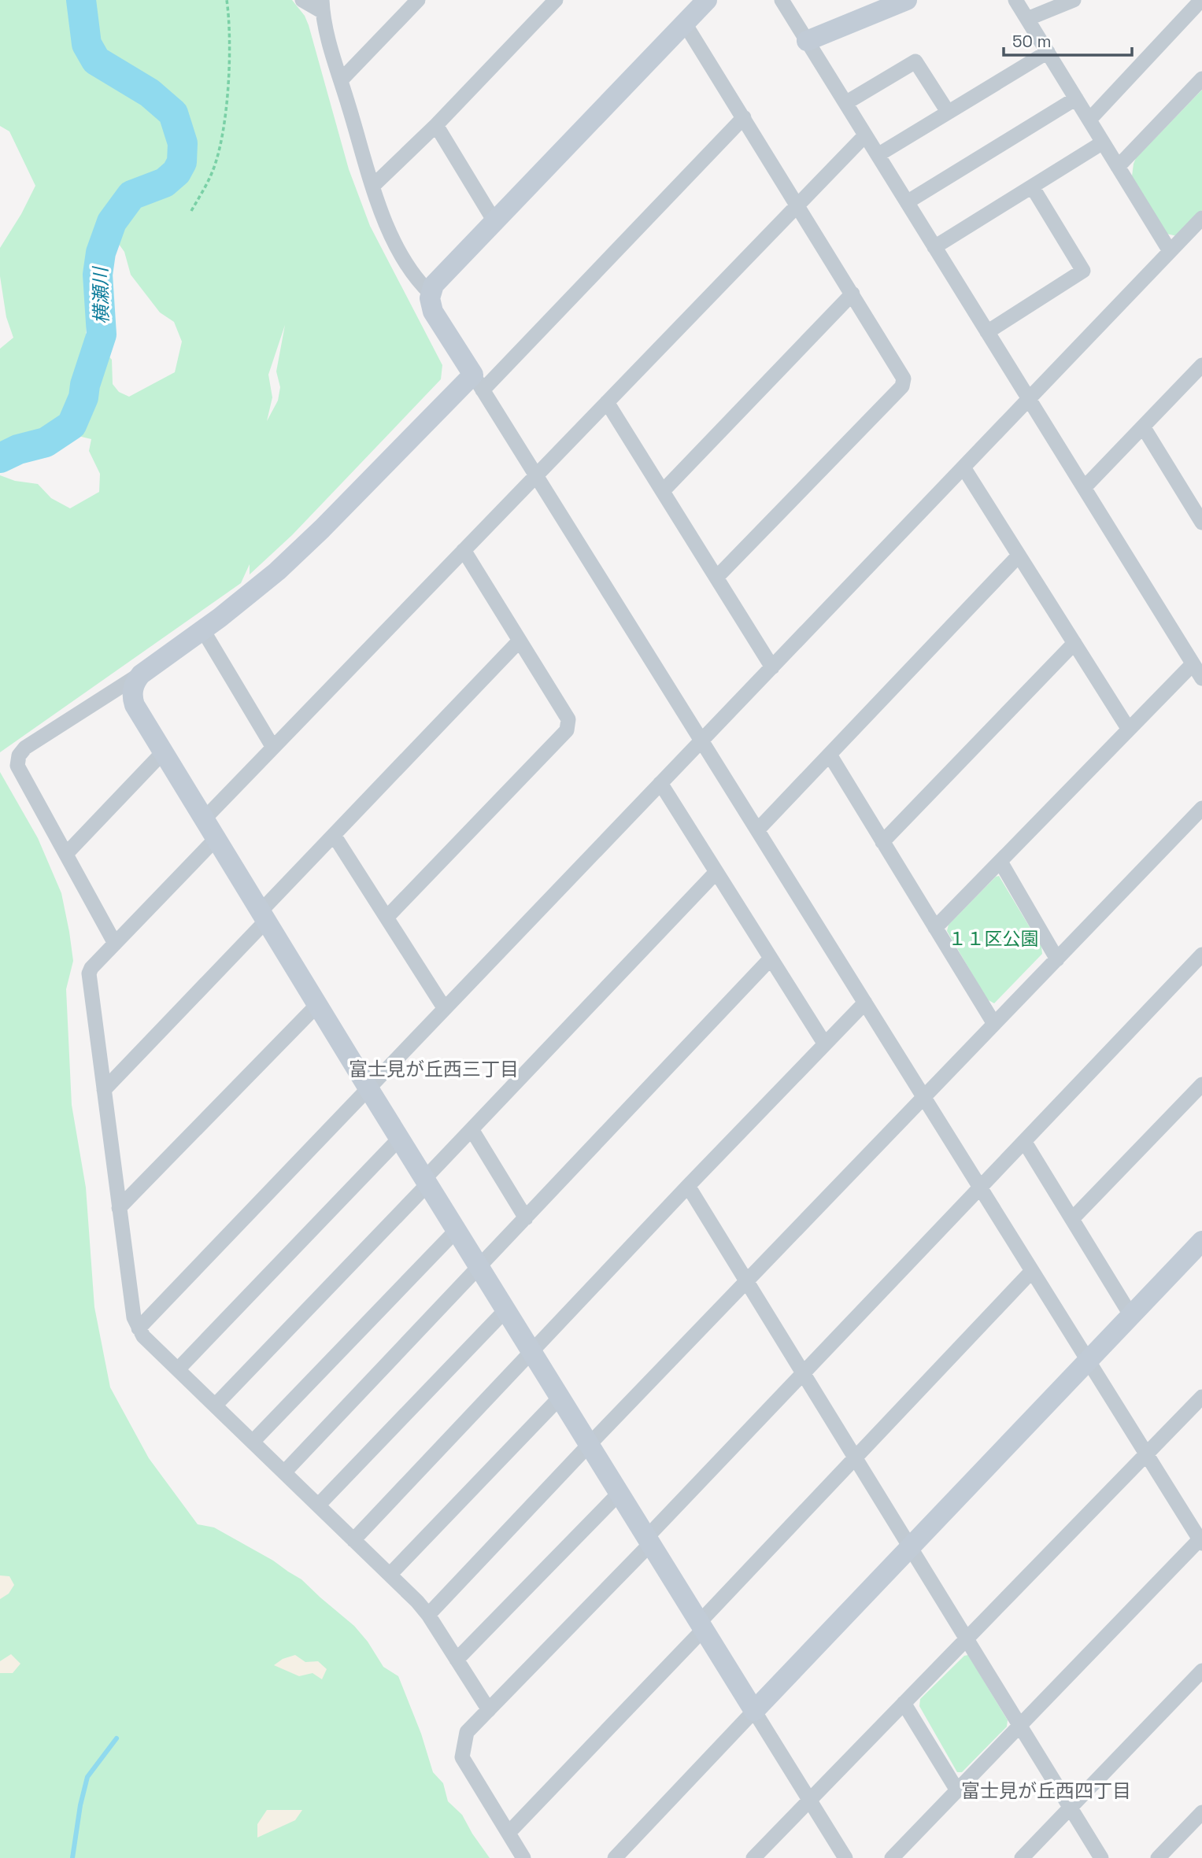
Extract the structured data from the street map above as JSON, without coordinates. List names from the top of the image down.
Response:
{
  "districts": ["富士見が丘西三丁目", "富士見が丘西四丁目"],
  "water": ["横瀬川"],
  "parks": ["１１区公園"],
  "scale_bar": "50 m"
}
